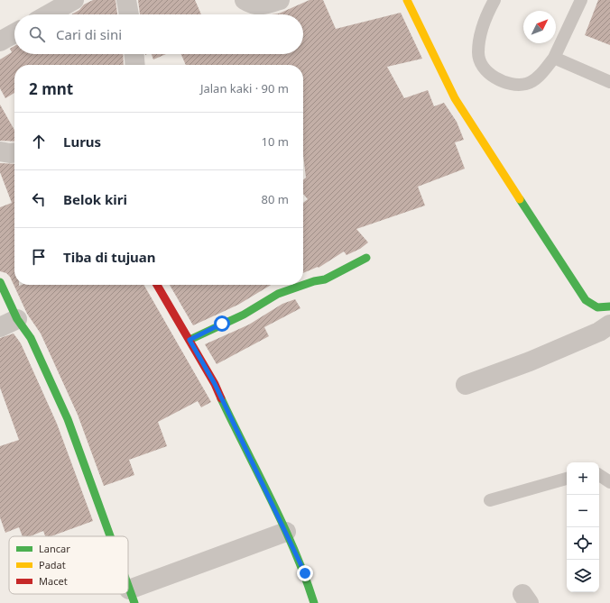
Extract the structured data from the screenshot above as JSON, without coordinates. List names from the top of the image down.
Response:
{
  "legend": ["Lancar", "Padat", "Macet"],
  "north": "top right",
  "page": {
    "search": "Cari di sini",
    "heading": ["2 mnt", "Jalan kaki · 90 m"],
    "list": [
      ["Lurus", "10 m"],
      ["Belok kiri", "80 m"],
      "Tiba di tujuan"
    ],
    "map_buttons": ["+", "−"]
  }
}
